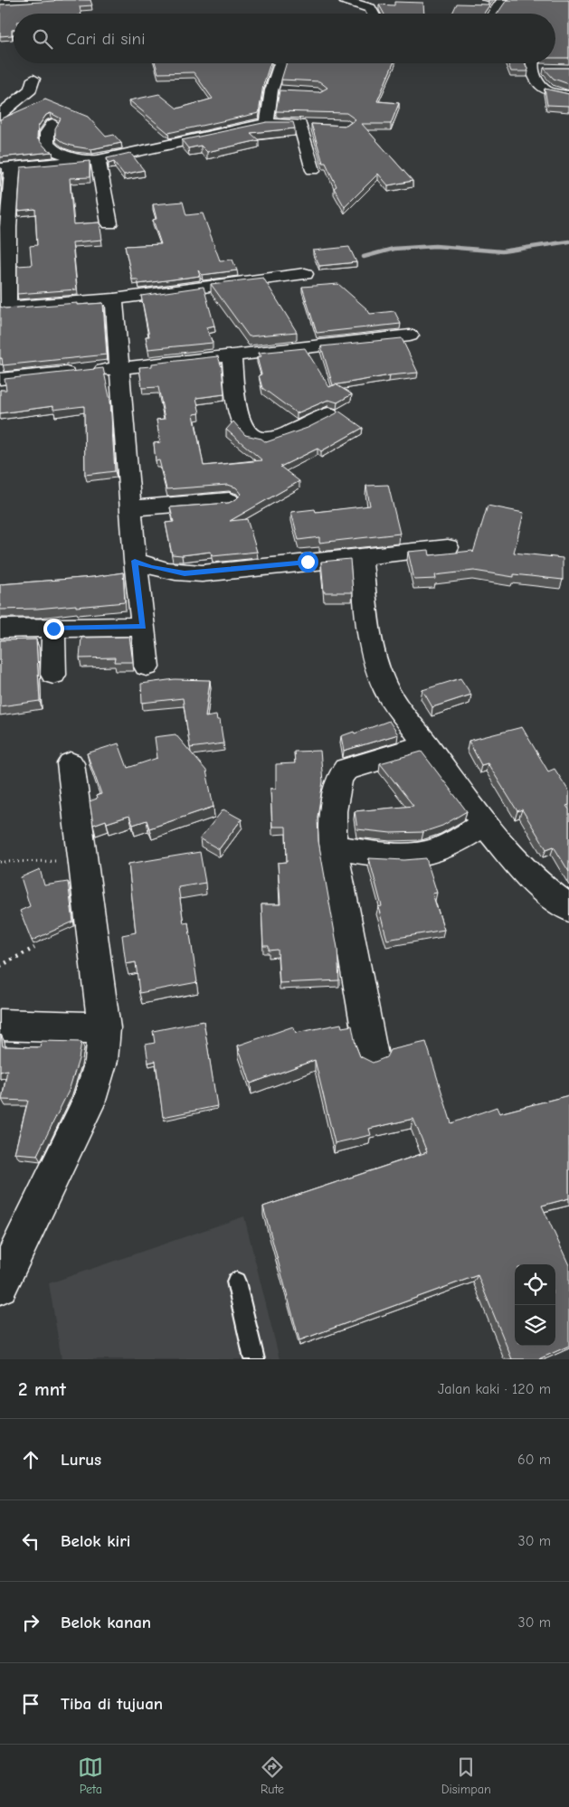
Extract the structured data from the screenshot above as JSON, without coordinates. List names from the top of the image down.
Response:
{
  "page": {
    "search": "Cari di sini",
    "heading": ["2 mnt", "Jalan kaki · 120 m"],
    "list": [
      ["Lurus", "60 m"],
      ["Belok kiri", "30 m"],
      ["Belok kanan", "30 m"],
      "Tiba di tujuan"
    ],
    "nav": ["Peta", "Rute", "Disimpan"]
  }
}
